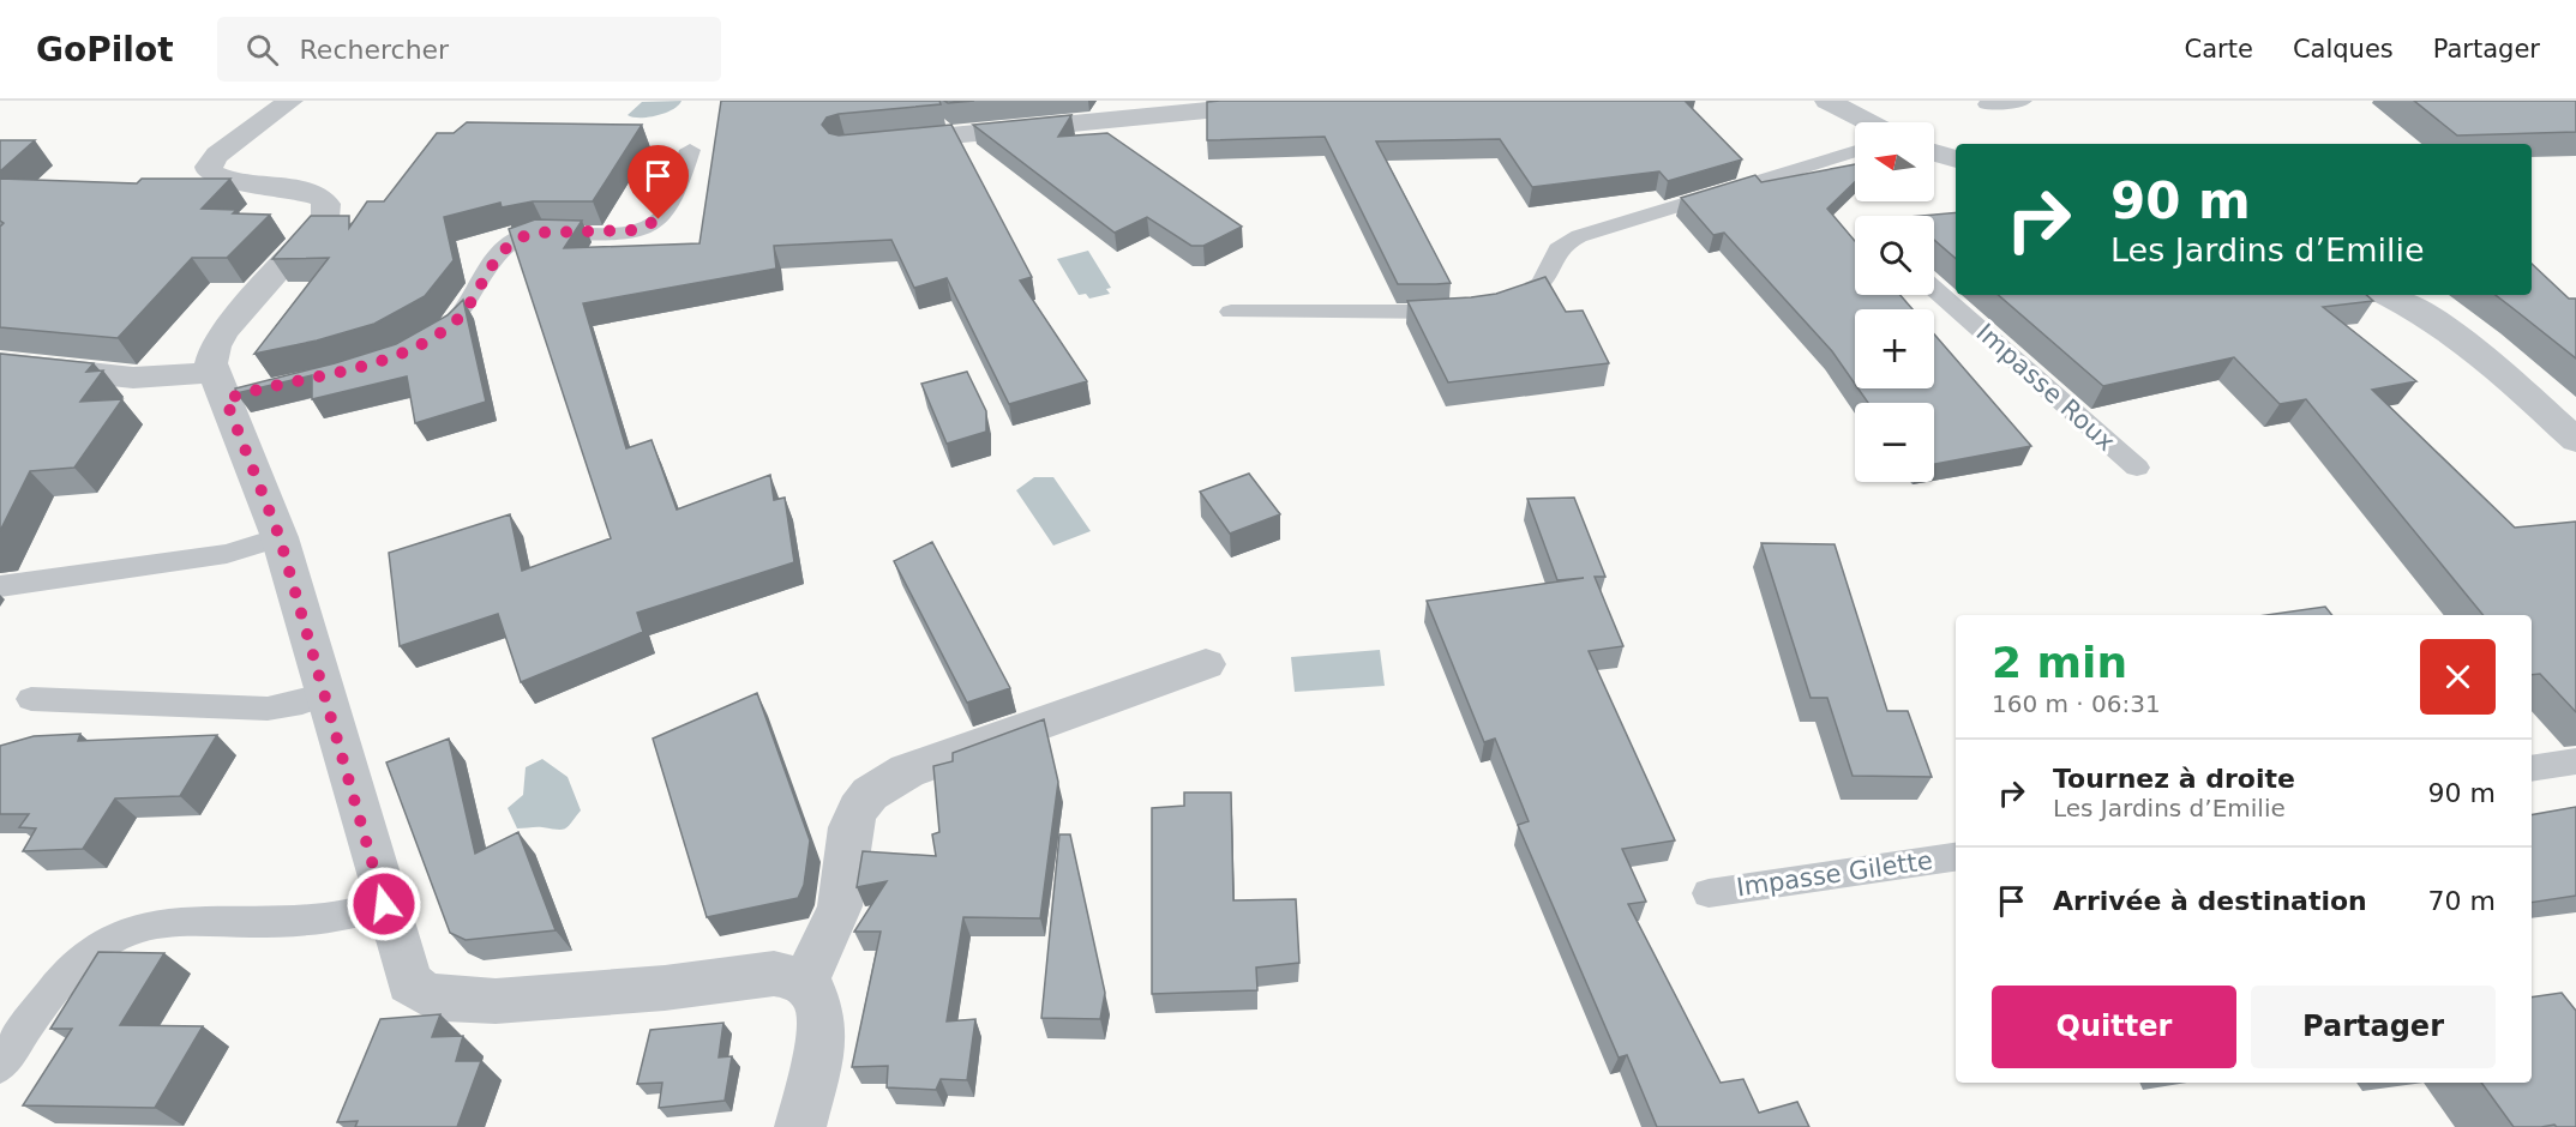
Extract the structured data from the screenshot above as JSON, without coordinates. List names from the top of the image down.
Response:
{
  "streets": {
    "lane": ["Impasse Roux", "Impasse Gilette"]
  },
  "north": "left",
  "page": {
    "header": "GoPilot",
    "search": "Rechercher",
    "nav": ["Carte", "Calques", "Partager"],
    "map_buttons": ["+", "−"],
    "turn": ["90 m", "Les Jardins d’Emilie"],
    "heading": ["2 min", "160 m · 06:31"],
    "list": [
      {
        "name": "Tournez à droite",
        "note": "Les Jardins d’Emilie",
        "value": "90 m"
      },
      {
        "name": "Arrivée à destination",
        "value": "70 m"
      }
    ],
    "buttons": ["Quitter", "Partager"]
  }
}
